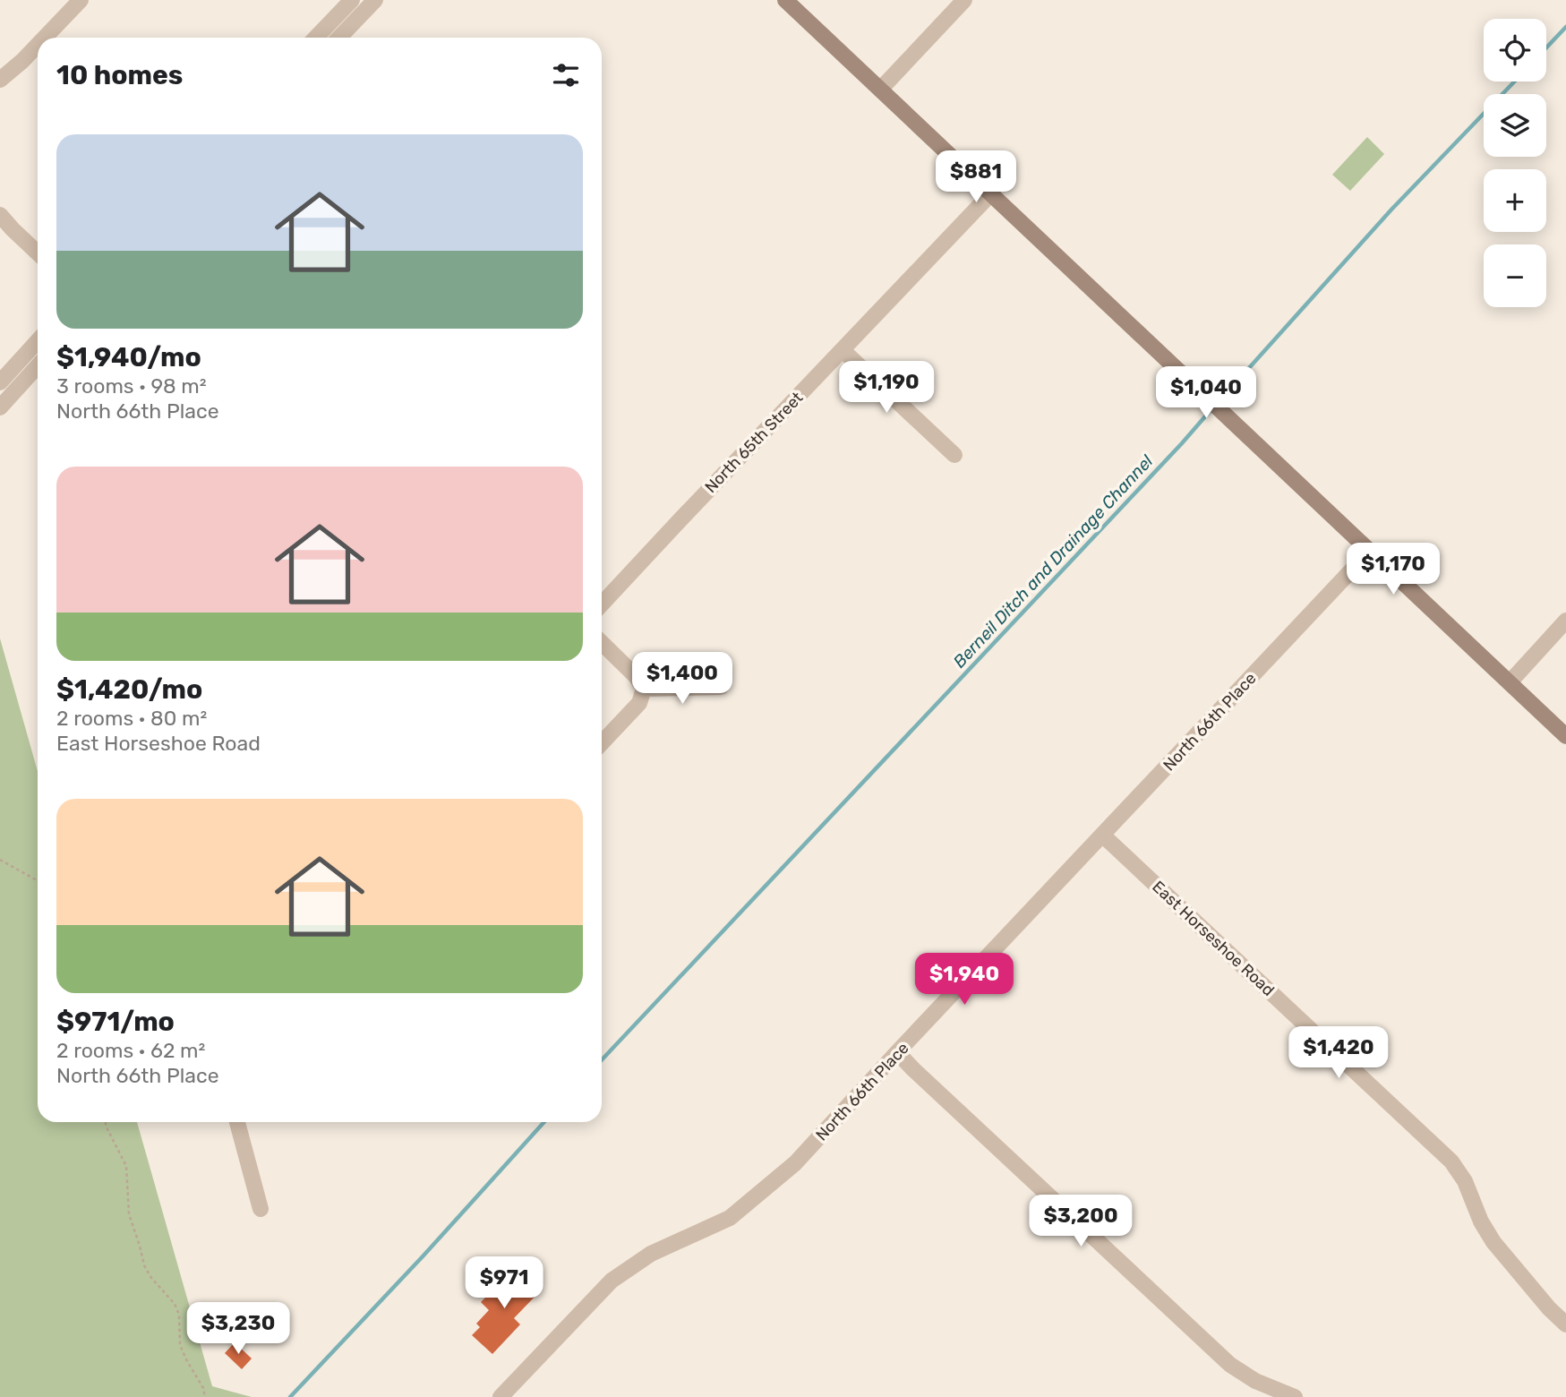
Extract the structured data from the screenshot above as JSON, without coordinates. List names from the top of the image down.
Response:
{
  "streets": {
    "street": ["North 65th Street", "North 66th Place", "East Horseshoe Road"]
  },
  "crossings": [
    ["North 66th Place", "East Horseshoe Road"]
  ],
  "water": ["Berneil Ditch and Drainage Channel"],
  "page": {
    "map_buttons": ["+", "−"],
    "heading": "10 homes",
    "list": [
      {
        "name": "$1,940/mo",
        "note": "3 rooms · 98 m² · North 66th Place"
      },
      {
        "name": "$1,420/mo",
        "note": "2 rooms · 80 m² · East Horseshoe Road"
      },
      {
        "name": "$971/mo",
        "note": "2 rooms · 62 m² · North 66th Place"
      }
    ],
    "price": [
      "$881",
      "$1,190",
      "$1,040",
      "$1,170",
      "$1,400",
      "$1,940",
      "$1,420",
      "$3,200",
      "$971",
      "$3,230"
    ]
  }
}
